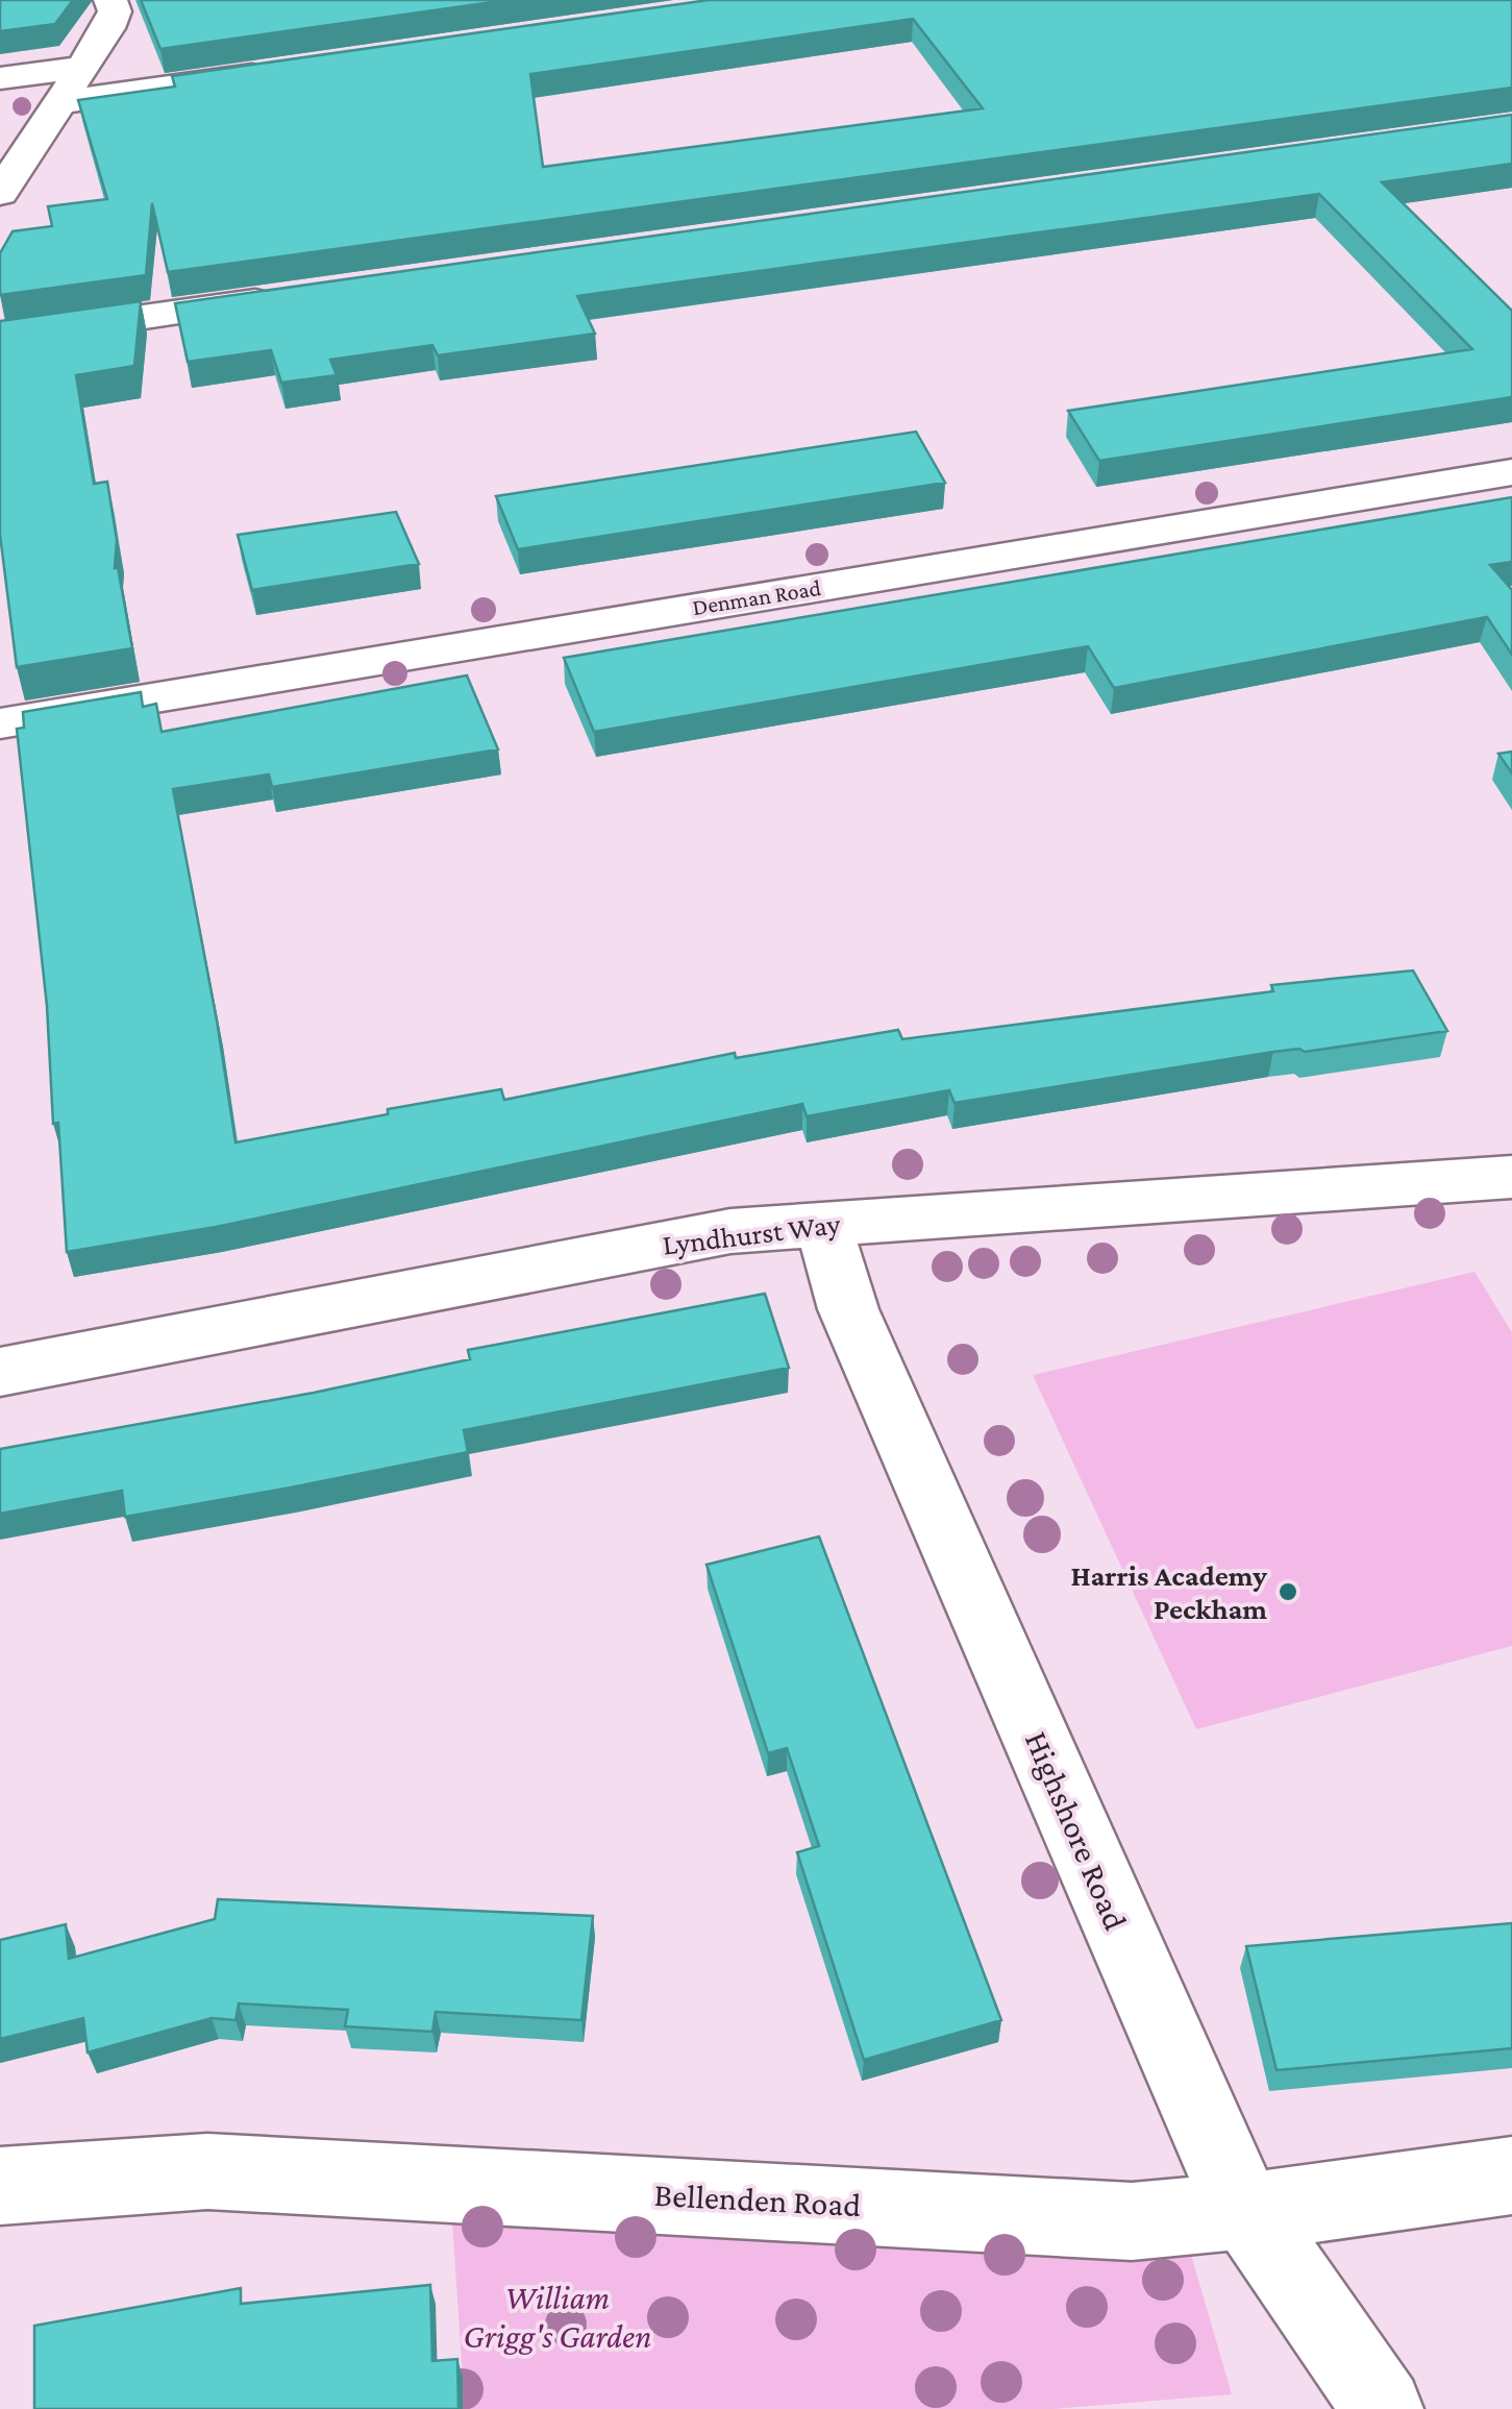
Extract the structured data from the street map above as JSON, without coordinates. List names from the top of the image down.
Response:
{
  "streets": {
    "street": [
      "Denman Road",
      "Lyndhurst Way",
      "Highshore Road",
      "Bellenden Road"
    ]
  },
  "crossings": [
    ["Lyndhurst Way", "Highshore Road"],
    ["Highshore Road", "Bellenden Road"]
  ],
  "parks": ["William Grigg's Garden"],
  "places": ["Harris Academy Peckham"]
}
